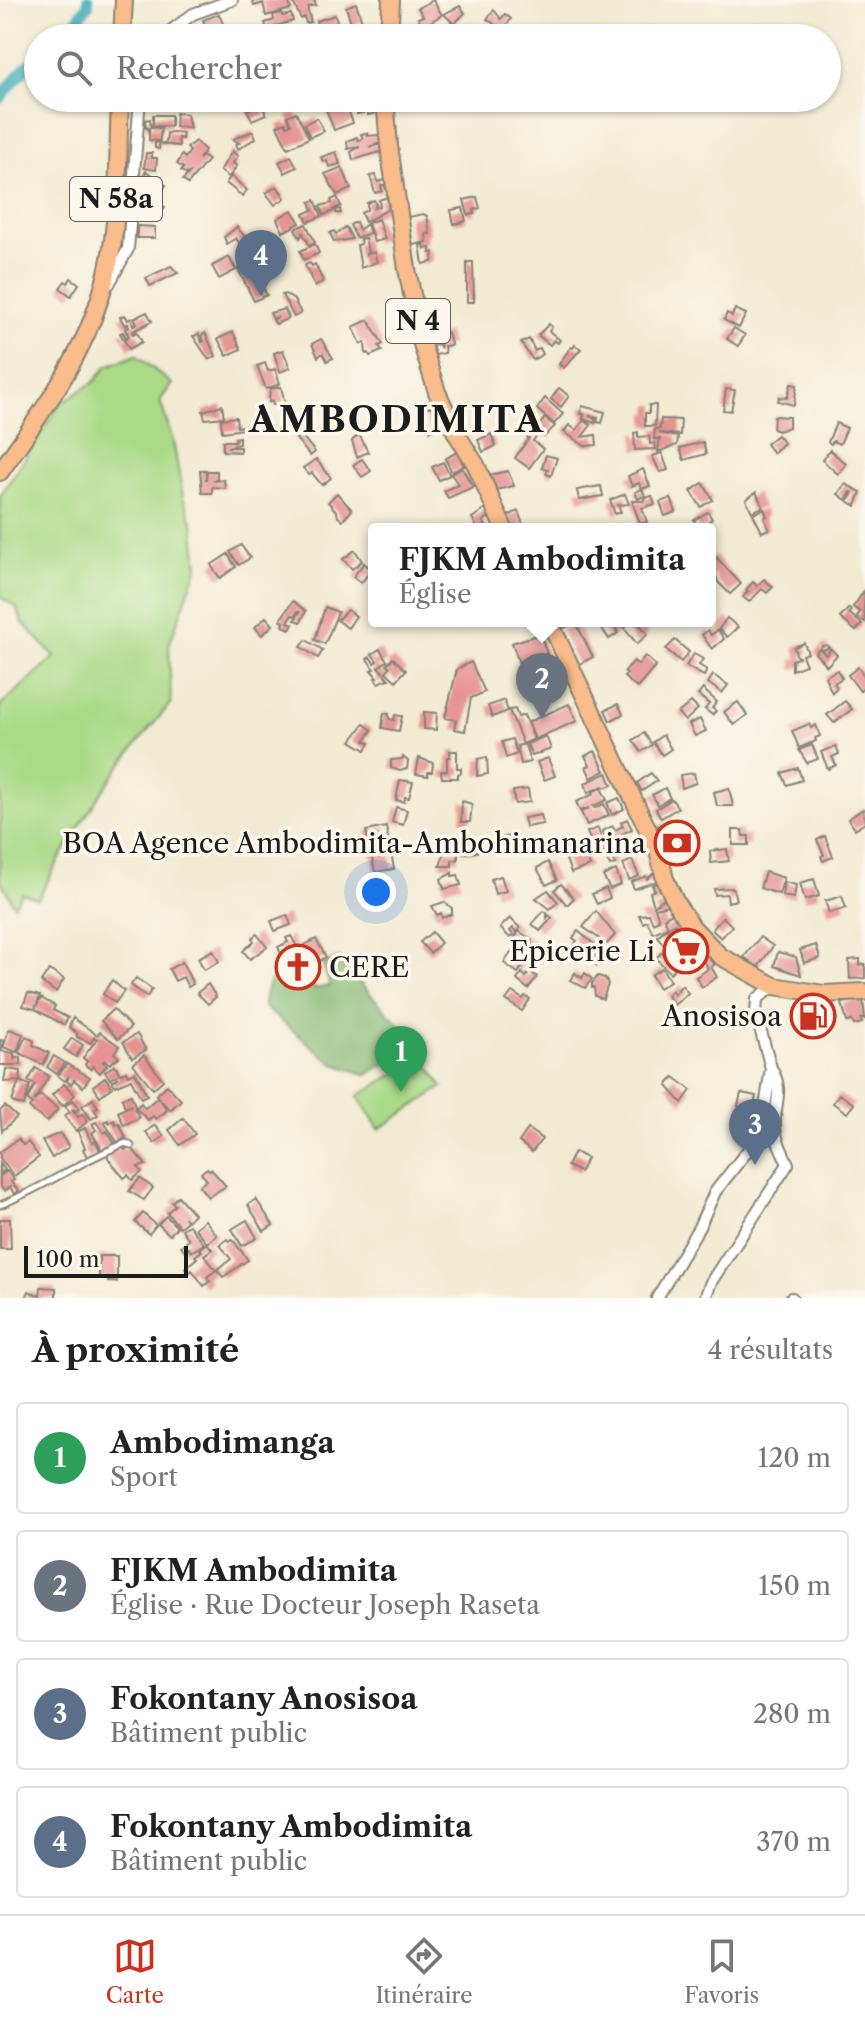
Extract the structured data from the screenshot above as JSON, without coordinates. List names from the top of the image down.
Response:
{
  "streets": {
    "main road": ["N 58a", "N 4"]
  },
  "districts": ["AMBODIMITA"],
  "places": {
    "bank": ["BOA Agence Ambodimita-Ambohimanarina"],
    "supermarket": ["Epicerie Li"],
    "church": ["CERE"],
    "fuel station": ["Anosisoa"]
  },
  "scale_bar": "100 m",
  "page": {
    "search": "Rechercher",
    "pins": [
      "4",
      "2",
      "1",
      "3"
    ],
    "popup": ["FJKM Ambodimita", "Église"],
    "scale": "100 m",
    "heading": ["À proximité", "4 résultats"],
    "list": [
      {
        "mark": "1",
        "name": "Ambodimanga",
        "note": "Sport",
        "value": "120 m"
      },
      {
        "mark": "2",
        "name": "FJKM Ambodimita",
        "note": "Église · Rue Docteur Joseph Raseta",
        "value": "150 m"
      },
      {
        "mark": "3",
        "name": "Fokontany Anosisoa",
        "note": "Bâtiment public",
        "value": "280 m"
      },
      {
        "mark": "4",
        "name": "Fokontany Ambodimita",
        "note": "Bâtiment public",
        "value": "370 m"
      }
    ],
    "nav": ["Carte", "Itinéraire", "Favoris"]
  }
}
